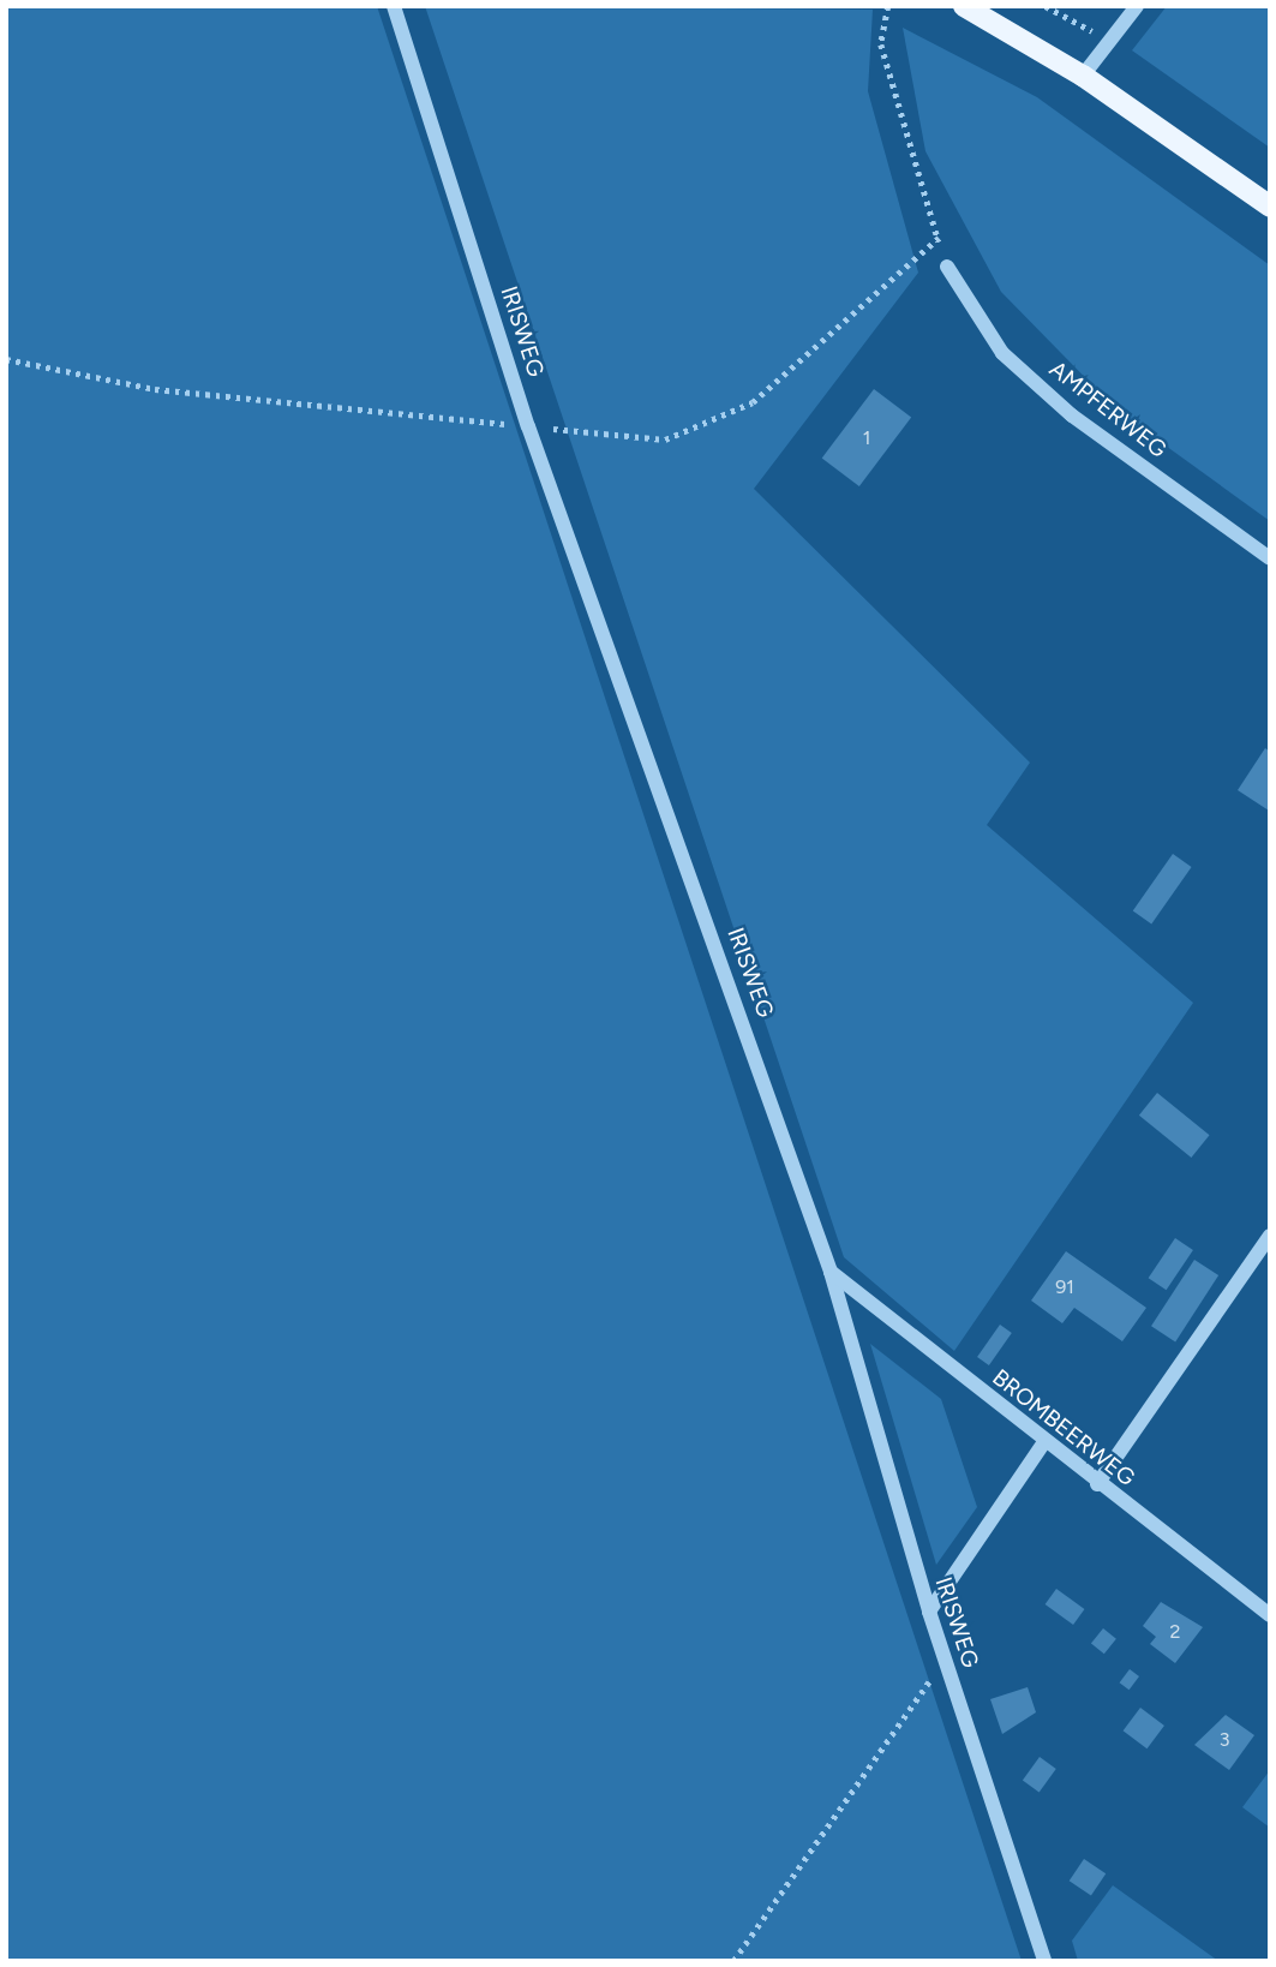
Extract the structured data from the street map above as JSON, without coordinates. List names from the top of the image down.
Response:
{
  "streets": {
    "street": ["IRISWEG", "AMPFERWEG", "BROMBEERWEG"]
  },
  "crossings": [
    ["IRISWEG", "BROMBEERWEG"]
  ],
  "house_numbers": [
    "1",
    "91",
    "2",
    "3"
  ]
}
